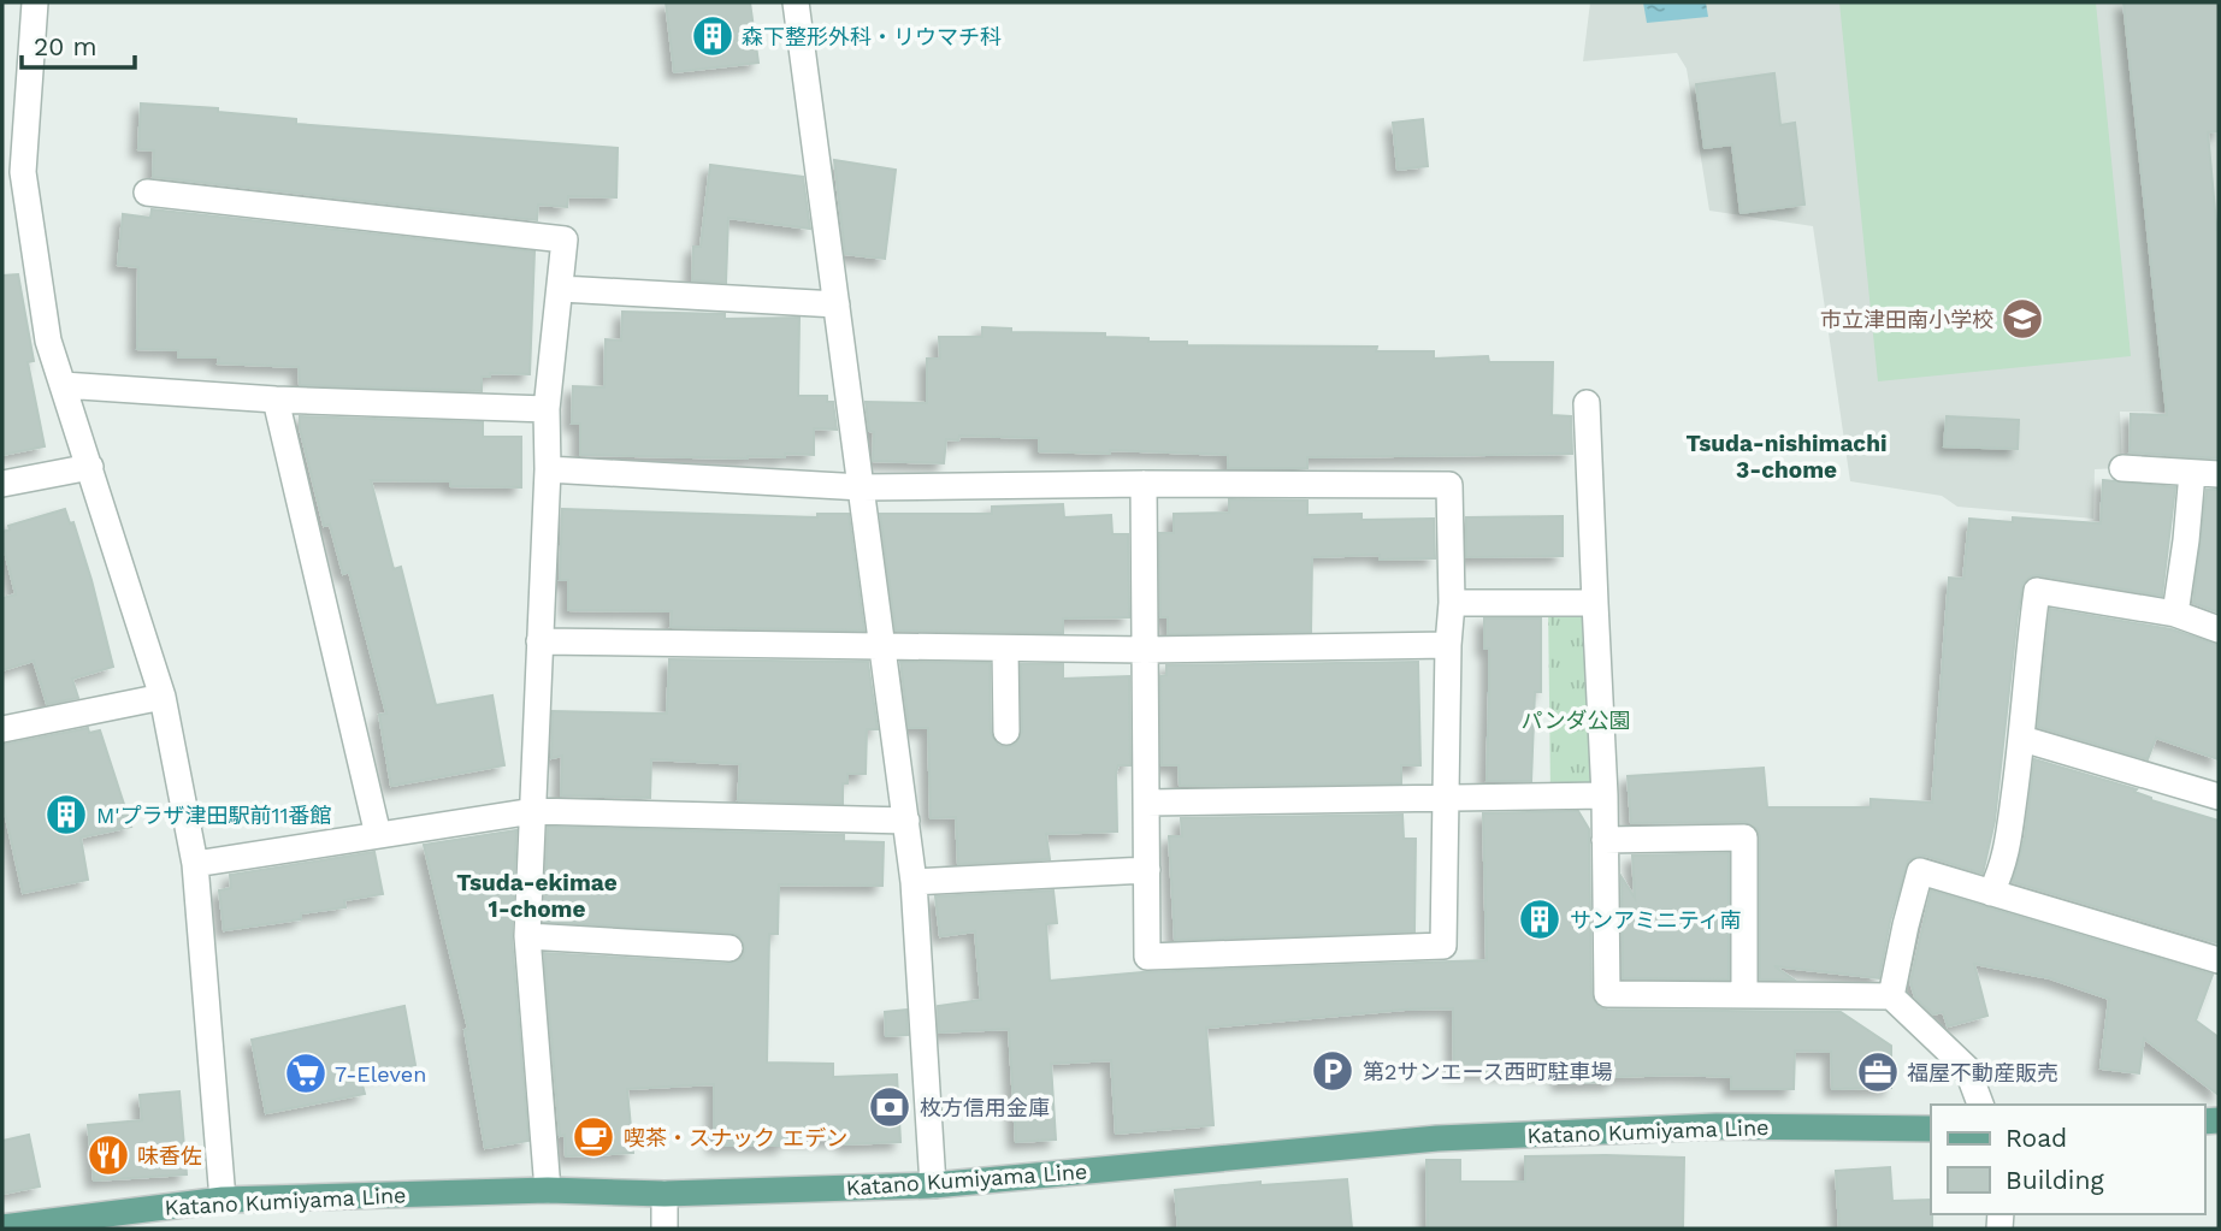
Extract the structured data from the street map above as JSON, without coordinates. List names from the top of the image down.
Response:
{
  "streets": {
    "main road": ["Katano Kumiyama Line"]
  },
  "districts": ["Tsuda-nishimachi 3-chome", "Tsuda-ekimae 1-chome"],
  "parks": ["パンダ公園"],
  "places": {
    "building": ["森下整形外科・リウマチ科", "M'プラザ津田駅前11番館", "サンアミニティ南"],
    "school or university": ["市立津田南小学校"],
    "parking": ["第2サンエース西町駐車場"],
    "office": ["福屋不動産販売"],
    "supermarket": ["7-Eleven"],
    "bank": ["枚方信用金庫"],
    "cafe": ["喫茶・スナック エデン"],
    "restaurant": ["味香佐"]
  },
  "legend": ["Road", "Building"],
  "scale_bar": "20 m"
}
